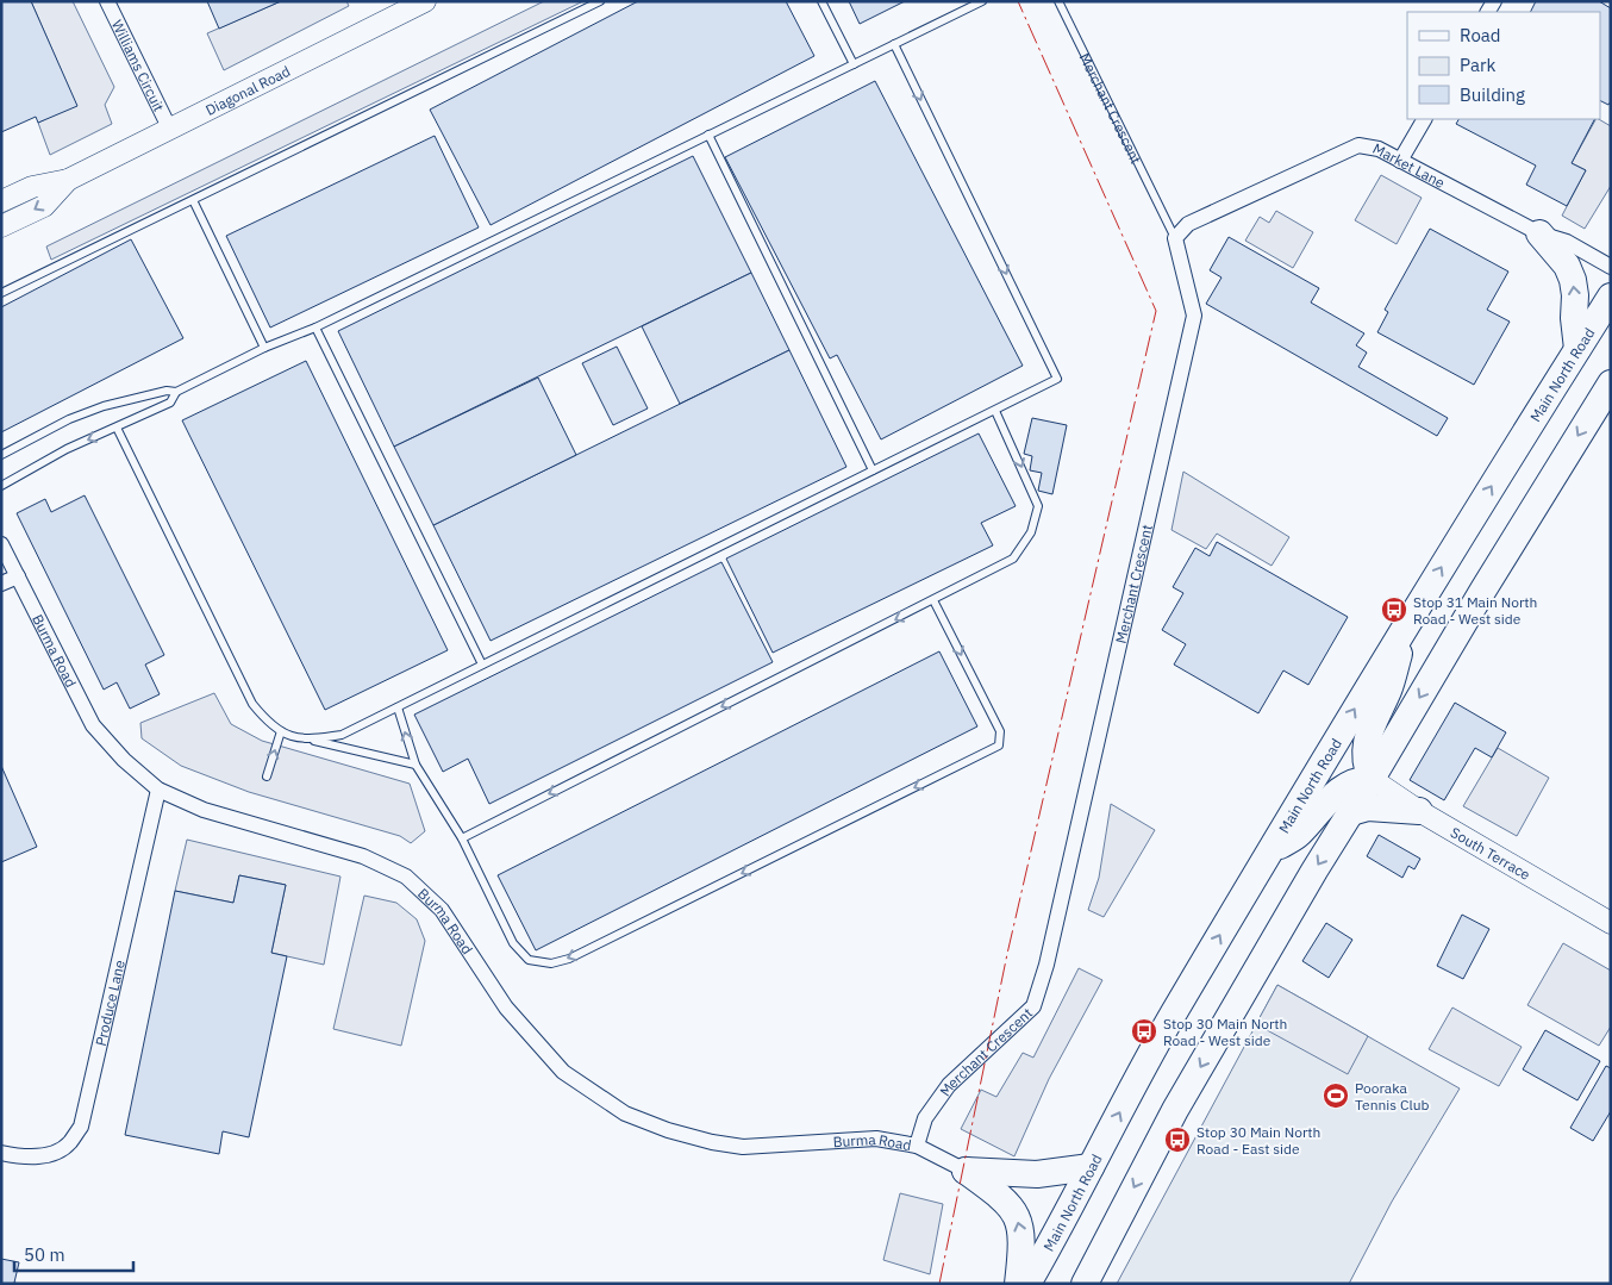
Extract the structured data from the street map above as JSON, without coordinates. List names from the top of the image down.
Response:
{
  "streets": {
    "highway": ["Main North Road"],
    "street": [
      "Williams Circuit",
      "Diagonal Road",
      "Merchant Crescent",
      "Market Lane",
      "Burma Road",
      "South Terrace",
      "Produce Lane"
    ]
  },
  "crossings": [
    ["Williams Circuit", "Diagonal Road"],
    ["Merchant Crescent", "Market Lane"],
    ["Merchant Crescent", "Burma Road"],
    ["Burma Road", "Produce Lane"]
  ],
  "places": {
    "bus stop": ["Stop 31 Main North Road - West side", "Stop 30 Main North Road - West side", "Stop 30 Main North Road - East side"],
    "sports": ["Pooraka Tennis Club"]
  },
  "legend": ["Road", "Park", "Building"],
  "scale_bar": "50 m"
}
